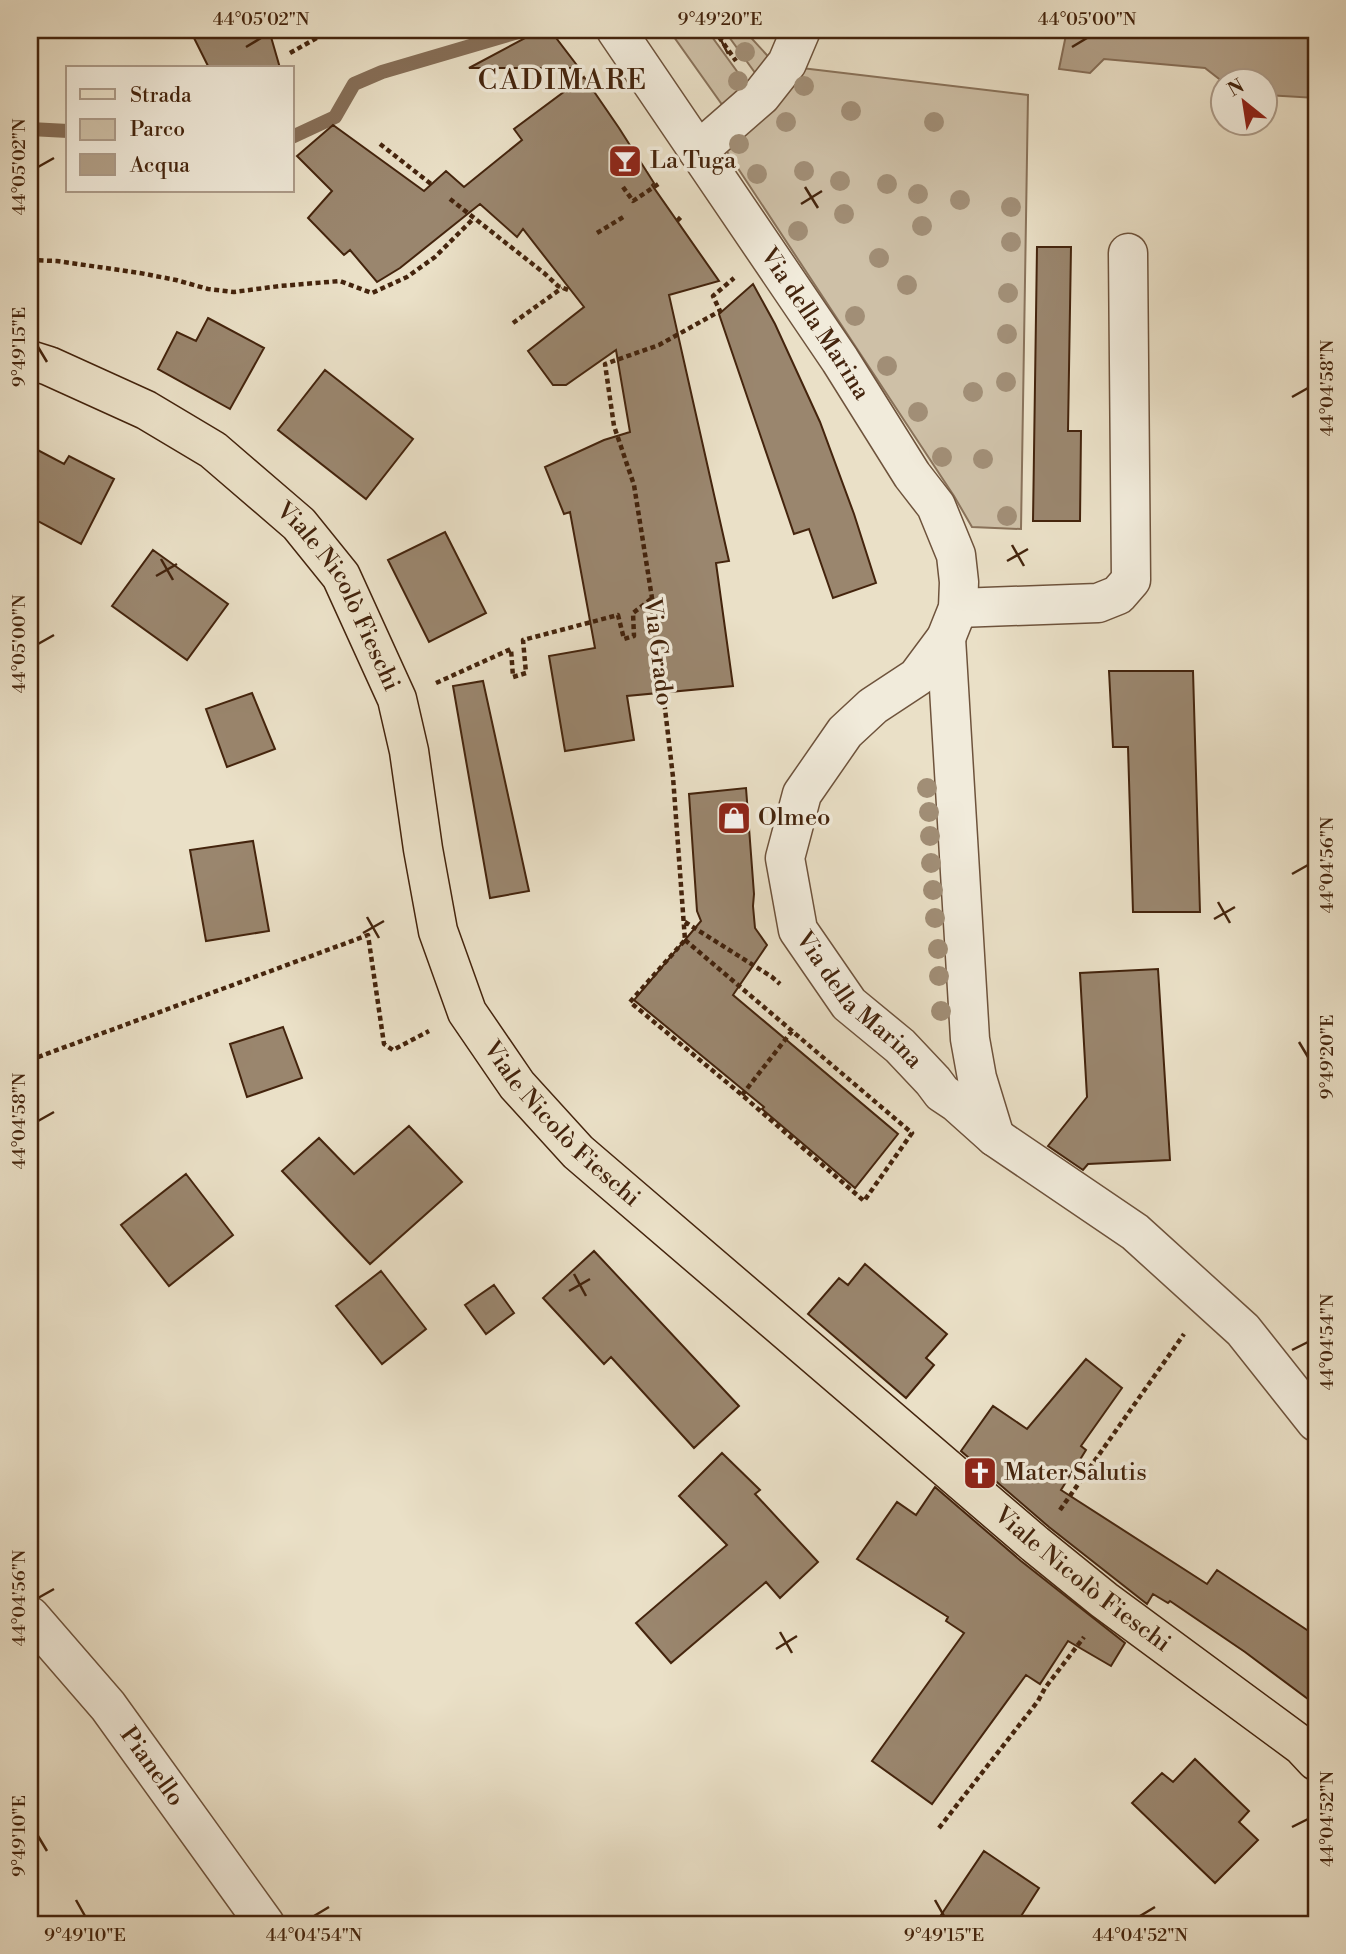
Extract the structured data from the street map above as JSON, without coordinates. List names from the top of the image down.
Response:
{
  "streets": {
    "main road": ["Viale Nicolò Fieschi"],
    "street": ["Via della Marina", "Pianello"],
    "path": ["Via Grado"]
  },
  "districts": ["CADIMARE"],
  "places": {
    "bar": ["La Tuga"],
    "shop": ["Olmeo"],
    "church": ["Mater Salutis"]
  },
  "legend": ["Strada", "Parco", "Acqua"],
  "north": "top left",
  "coordinates": [
    "44°05'02\"N",
    "9°49'20\"E",
    "44°05'00\"N",
    "9°49'15\"E",
    "44°04'58\"N",
    "44°04'56\"N",
    "44°04'54\"N",
    "44°04'52\"N",
    "9°49'10\"E"
  ]
}
